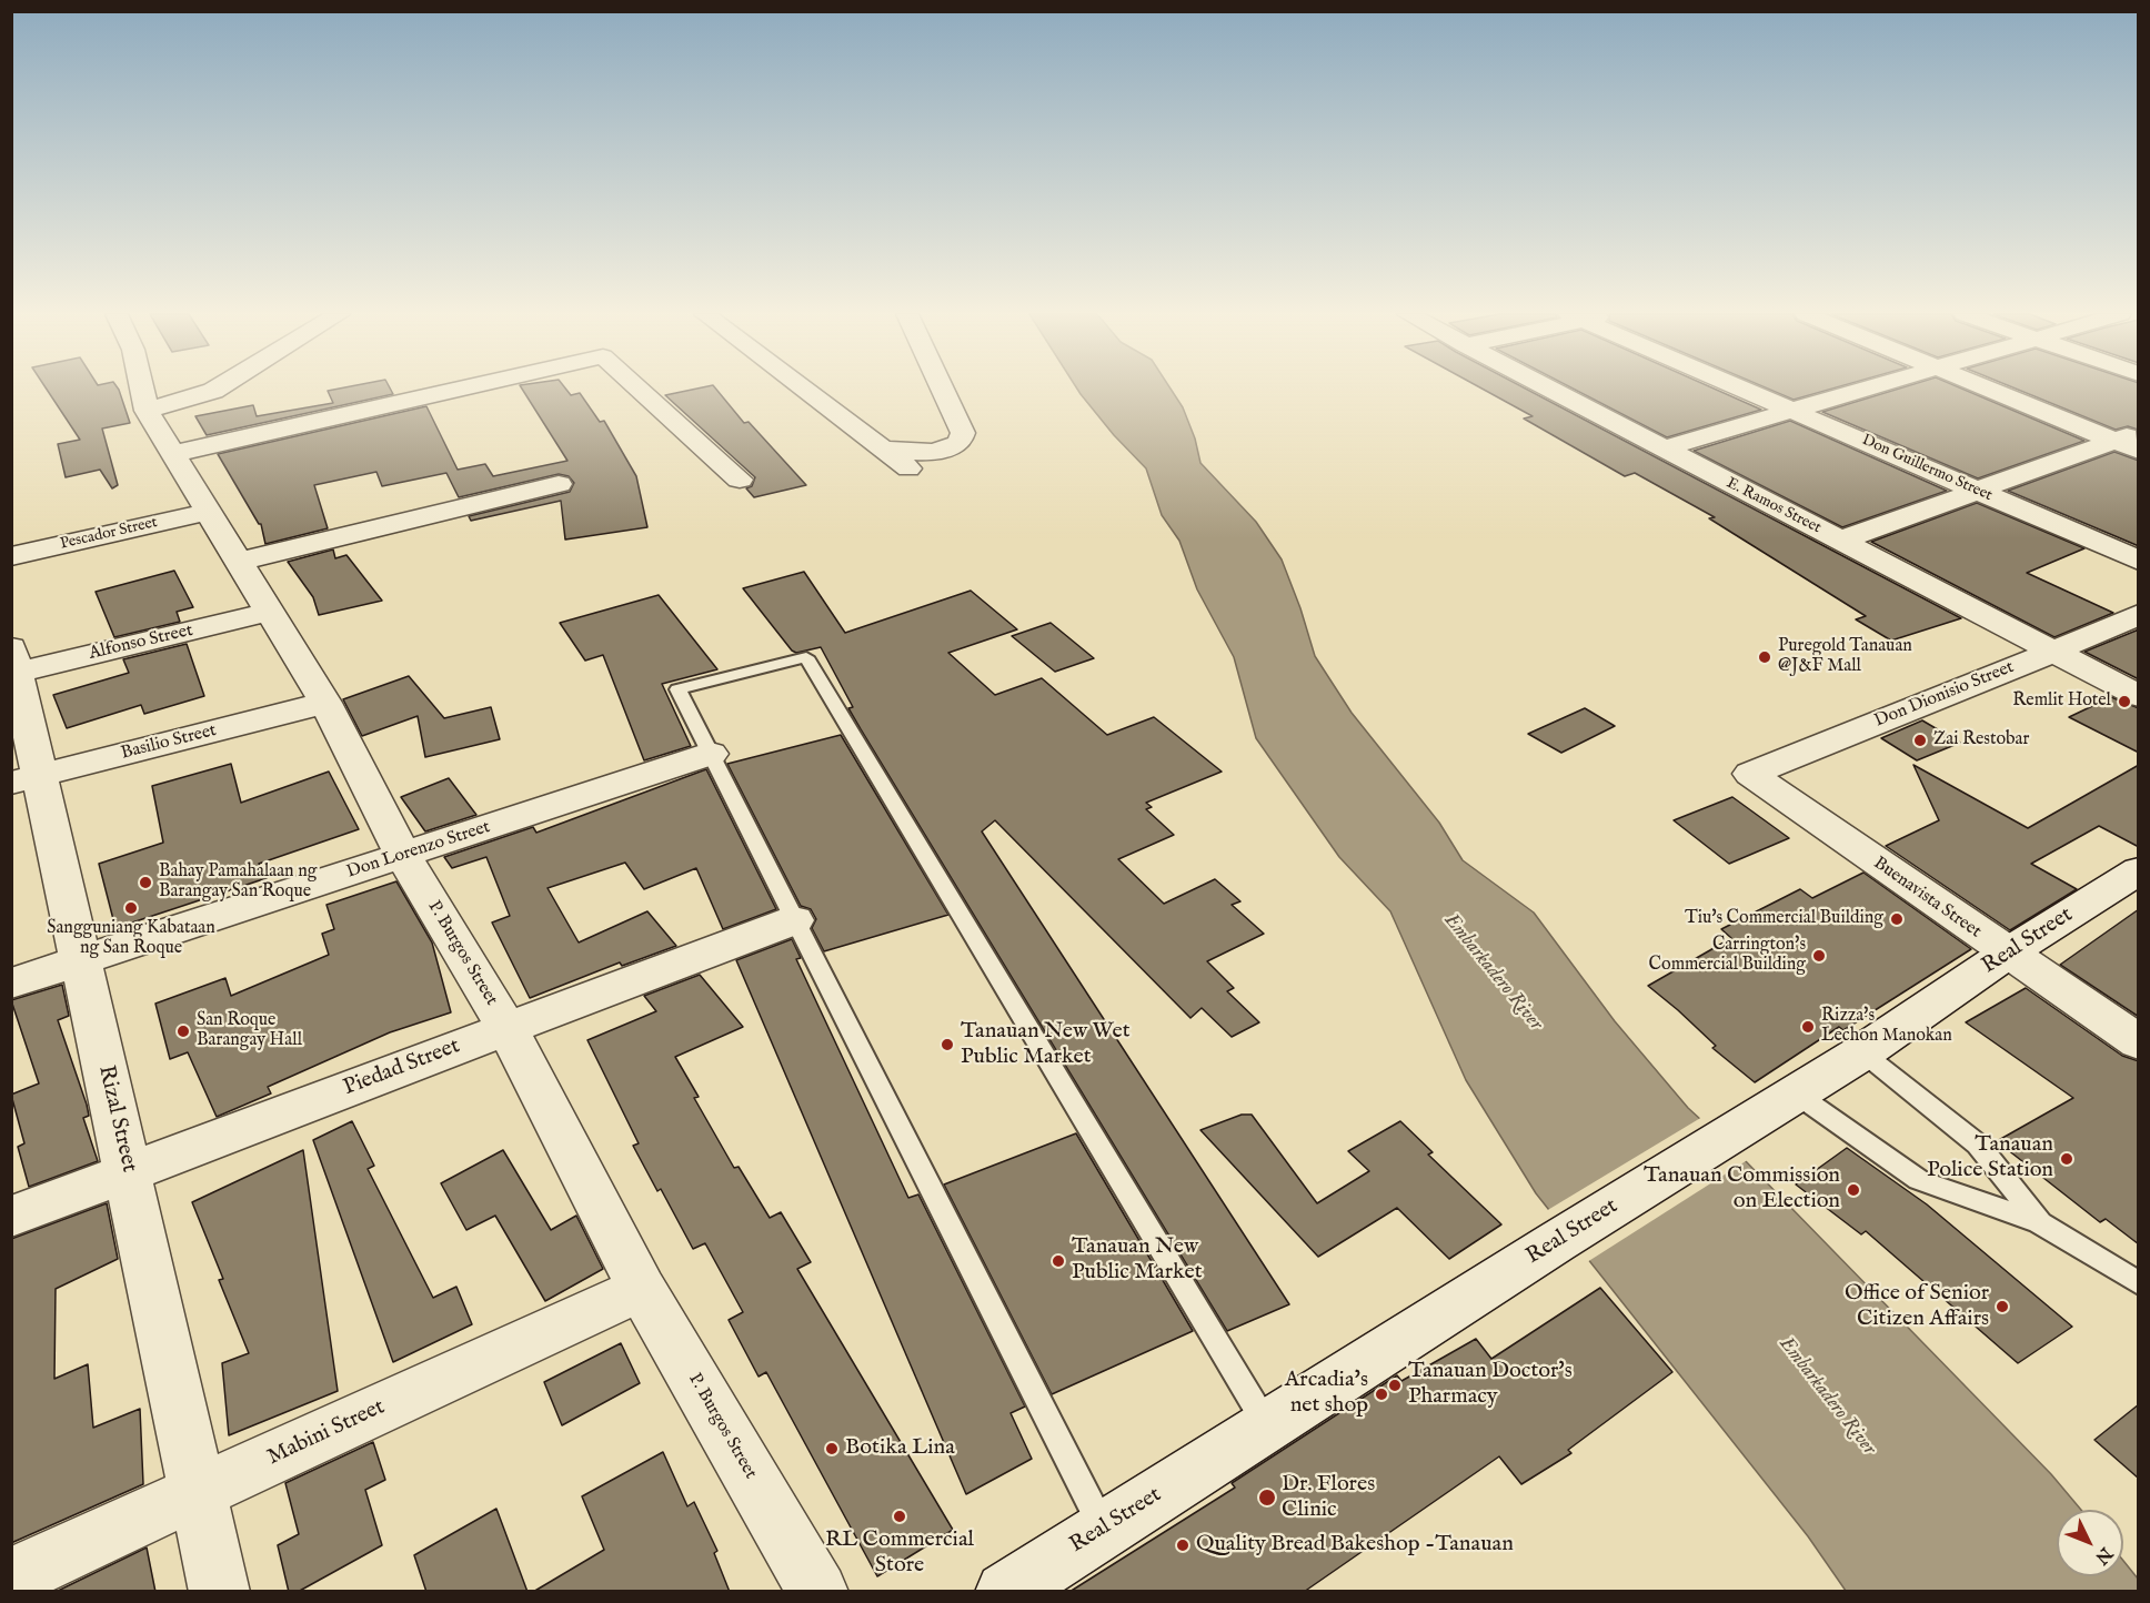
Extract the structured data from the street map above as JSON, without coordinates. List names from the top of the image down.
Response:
{
  "streets": {
    "street": [
      "Don Guillermo Street",
      "E. Ramos Street",
      "Pescador Street",
      "Alfonso Street",
      "Don Dionisio Street",
      "Basilio Street",
      "Don Lorenzo Street",
      "Buenavista Street",
      "Real Street",
      "P. Burgos Street",
      "Piedad Street",
      "Rizal Street",
      "Mabini Street"
    ]
  },
  "crossings": [
    ["E. Ramos Street", "Don Dionisio Street"],
    ["Pescador Street", "P. Burgos Street"],
    ["Alfonso Street", "P. Burgos Street"],
    ["Alfonso Street", "Rizal Street"],
    ["Don Dionisio Street", "Buenavista Street"],
    ["Basilio Street", "P. Burgos Street"],
    ["Basilio Street", "Rizal Street"],
    ["Don Lorenzo Street", "P. Burgos Street"],
    ["Don Lorenzo Street", "Rizal Street"],
    ["Buenavista Street", "Real Street"],
    ["P. Burgos Street", "Piedad Street"],
    ["P. Burgos Street", "Mabini Street"],
    ["Piedad Street", "Rizal Street"],
    ["Rizal Street", "Mabini Street"]
  ],
  "water": ["Embarkadero River"],
  "places": [
    "Puregold Tanauan @J&F Mall",
    "Remlit Hotel",
    "Zai Restobar",
    "Bahay Pamahalaan ng Barangay San Roque",
    "Sangguniang Kabataan ng San Roque",
    "Tiu's Commercial Building",
    "Carrington's Commercial Building",
    "Rizza's Lechon Manokan",
    "San Roque Barangay Hall",
    "Tanauan New Wet Public Market",
    "Tanauan Police Station",
    "Tanauan Commission on Election",
    "Tanauan New Public Market",
    "Office of Senior Citizen Affairs",
    "Tanauan Doctor's Pharmacy",
    "Arcadia's net shop",
    "Botika Lina",
    "Dr. Flores Clinic",
    "RL Commercial Store",
    "Quality Bread Bakeshop -Tanauan"
  ],
  "north": "bottom right"
}
